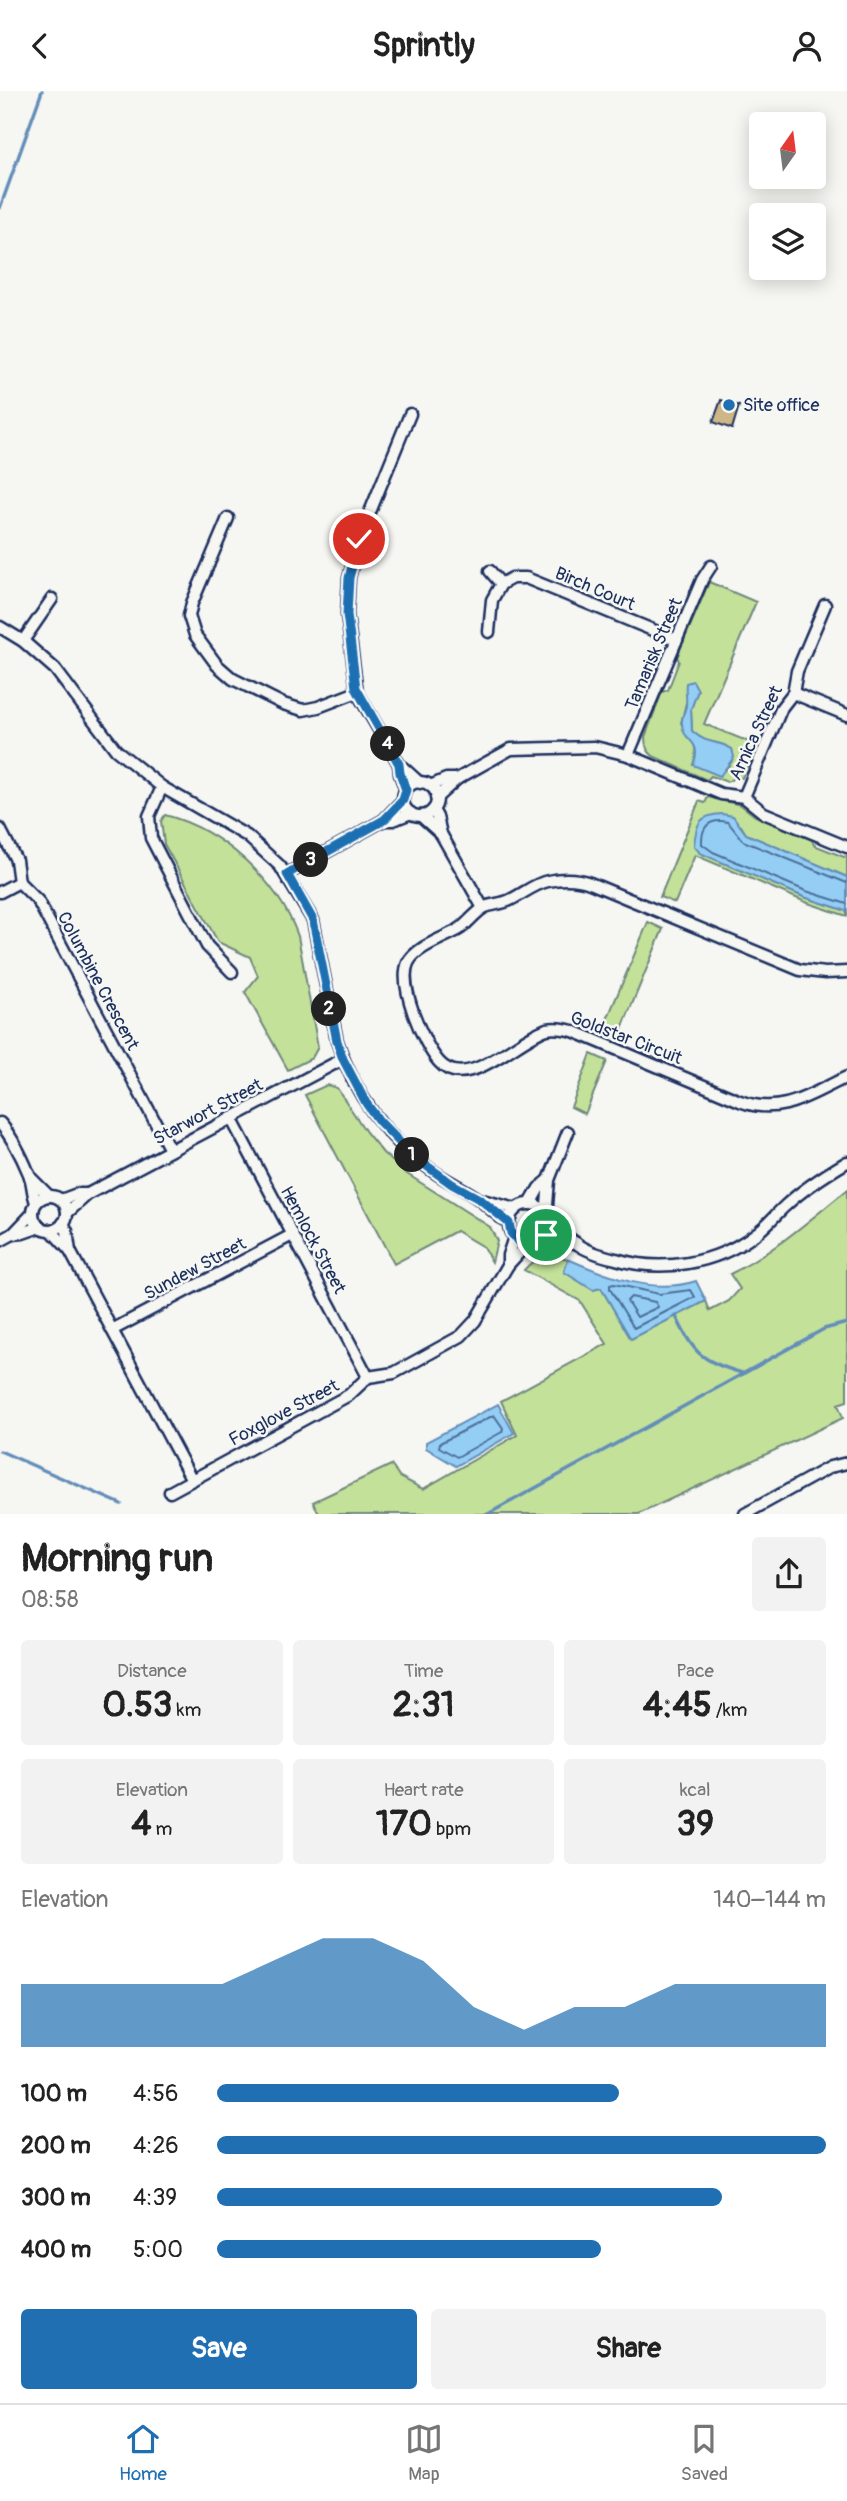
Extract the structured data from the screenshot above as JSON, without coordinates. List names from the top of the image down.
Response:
{
  "streets": {
    "street": [
      "Birch Court",
      "Tamarisk Street",
      "Arnica Street",
      "Columbine Crescent",
      "Goldstar Circuit",
      "Starwort Street",
      "Hemlock Street",
      "Sundew Street",
      "Foxglove Street"
    ]
  },
  "crossings": [
    ["Birch Court", "Tamarisk Street"],
    ["Columbine Crescent", "Starwort Street"],
    ["Starwort Street", "Hemlock Street"],
    ["Hemlock Street", "Sundew Street"],
    ["Hemlock Street", "Foxglove Street"]
  ],
  "places": ["Site office"],
  "north": "top",
  "page": {
    "header": "Sprintly",
    "pins": [
      "4",
      "3",
      "2",
      "1"
    ],
    "heading": ["Morning run", "08:58"],
    "stats": [
      ["Distance", "0.53 km"],
      ["Time", "2:31"],
      ["Pace", "4:45 /km"],
      ["Elevation", "4 m"],
      ["Heart rate", "170 bpm"],
      ["kcal", "39"]
    ],
    "chart": ["Elevation", "140–144 m"],
    "list": [
      {
        "name": "100 m",
        "note": "4:56"
      },
      {
        "name": "200 m",
        "note": "4:26"
      },
      {
        "name": "300 m",
        "note": "4:39"
      },
      {
        "name": "400 m",
        "note": "5:00"
      }
    ],
    "buttons": ["Save", "Share"],
    "tabs": ["Home", "Map", "Saved"]
  }
}
